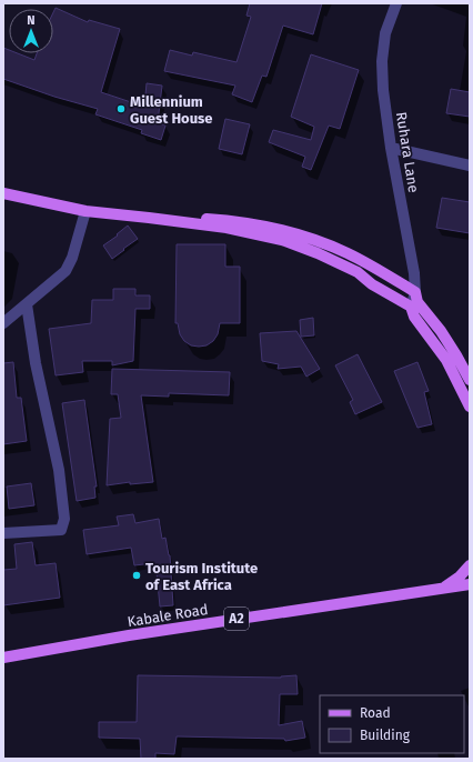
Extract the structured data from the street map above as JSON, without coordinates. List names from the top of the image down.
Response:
{
  "streets": {
    "main road": ["Kabale Road", "A2"],
    "street": ["Ruhara Lane"]
  },
  "places": ["Millennium Guest House", "Tourism Institute of East Africa"],
  "legend": ["Road", "Building"],
  "north": "top"
}
